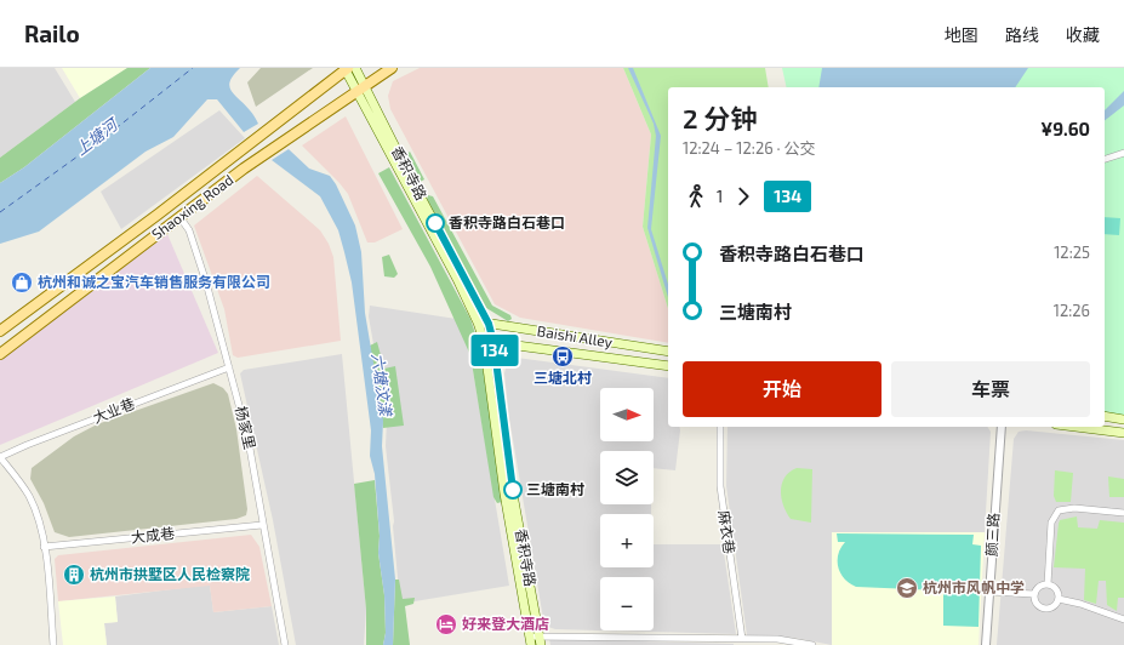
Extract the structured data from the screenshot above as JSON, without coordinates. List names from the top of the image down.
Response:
{
  "streets": {
    "main road": ["香积寺路", "Shaoxing Road", "Baishi Alley"],
    "street": [
      "大业巷",
      "杨家里",
      "麻衣巷",
      "颜三路",
      "大成巷"
    ]
  },
  "crossings": [
    ["香积寺路", "Shaoxing Road"],
    ["香积寺路", "Baishi Alley"],
    ["Shaoxing Road", "杨家里"],
    ["大业巷", "杨家里"],
    ["杨家里", "大成巷"]
  ],
  "water": ["上塘河", "六塘汶漾"],
  "places": {
    "other": ["香积寺路白石巷口", "三塘南村"],
    "shop": ["杭州和诚之宝汽车销售服务有限公司"],
    "bus stop": ["三塘北村"],
    "building": ["杭州市拱墅区人民检察院"],
    "school or university": ["杭州市风帆中学"],
    "hotel": ["好来登大酒店"]
  },
  "lines": ["bus line 134"],
  "north": "right",
  "page": {
    "header": "Railo",
    "nav": ["地图", "路线", "收藏"],
    "on_map": "134",
    "heading": ["2 分钟", "12:24 – 12:26 · 公交", "¥9.60"],
    "legs": ["1", "134"],
    "list": [
      {
        "name": "香积寺路白石巷口",
        "value": "12:25"
      },
      {
        "name": "三塘南村",
        "value": "12:26"
      }
    ],
    "buttons": ["开始", "车票"],
    "map_buttons": ["+", "−"]
  }
}
